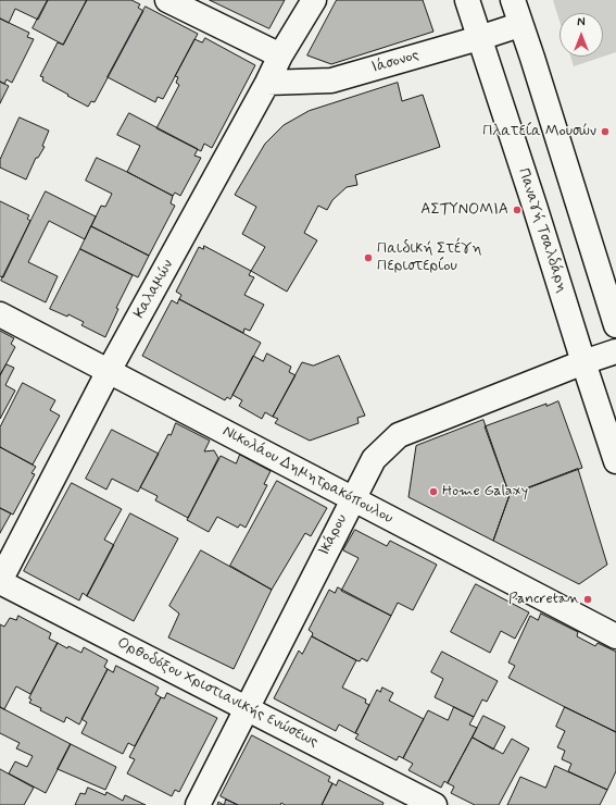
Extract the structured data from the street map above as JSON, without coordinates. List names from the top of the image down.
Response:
{
  "streets": {
    "street": [
      "Ιάσονος",
      "Παναγή Τσαλδάρη",
      "Καλαμών",
      "Νικολάου Δημητρακόπουλου",
      "Ικάρου",
      "Ορθοδόξου Χριστιανικής ενώσεως"
    ]
  },
  "crossings": [
    ["Ιάσονος", "Παναγή Τσαλδάρη"],
    ["Ιάσονος", "Καλαμών"],
    ["Παναγή Τσαλδάρη", "Ικάρου"],
    ["Καλαμών", "Νικολάου Δημητρακόπουλου"],
    ["Καλαμών", "Ορθοδόξου Χριστιανικής ενώσεως"],
    ["Νικολάου Δημητρακόπουλου", "Ικάρου"],
    ["Ικάρου", "Ορθοδόξου Χριστιανικής ενώσεως"]
  ],
  "places": [
    "Πλατεία Μουσών",
    "ΑΣΤΥΝΟΜΙΑ",
    "Παιδική Στέγη Περιστερίου",
    "Home Galaxy",
    "Pancretan"
  ],
  "north": "top"
}
